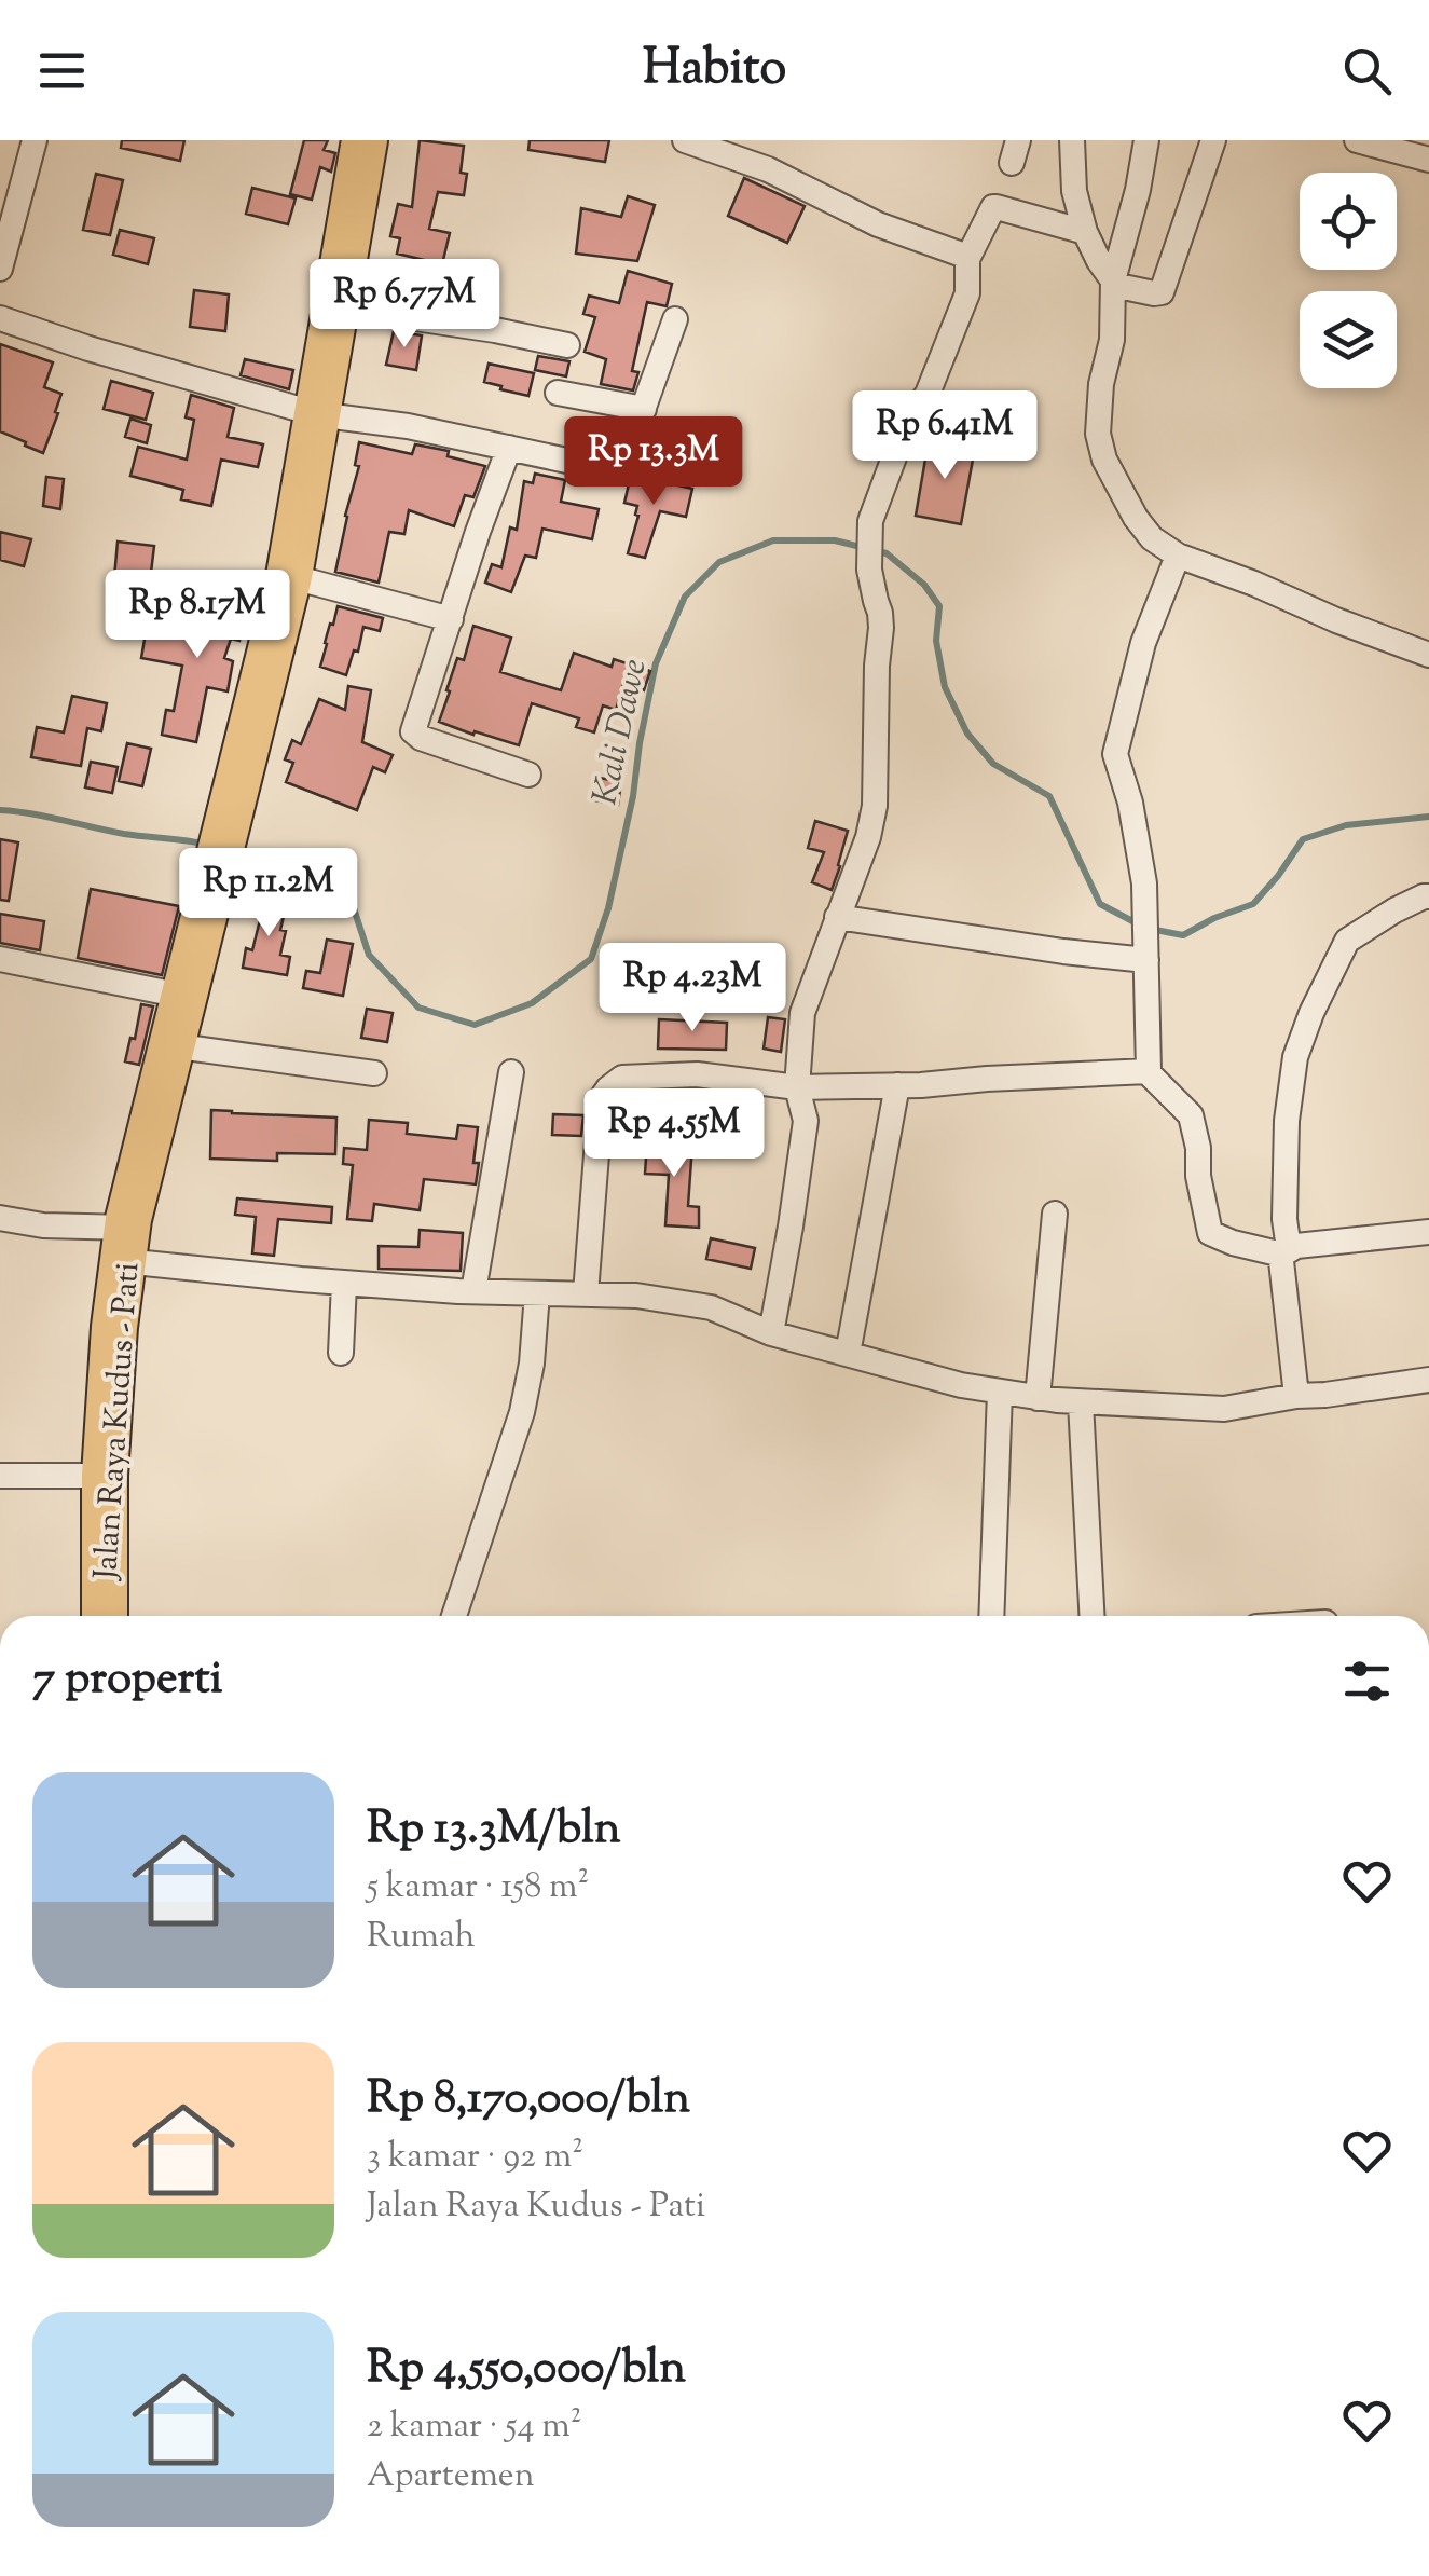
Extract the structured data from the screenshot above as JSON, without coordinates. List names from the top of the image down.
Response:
{
  "streets": {
    "highway": ["Jalan Raya Kudus - Pati"]
  },
  "water": ["Kali Dawe"],
  "page": {
    "header": "Habito",
    "price": [
      "Rp 6.77M",
      "Rp 6.41M",
      "Rp 13.3M",
      "Rp 8.17M",
      "Rp 11.2M",
      "Rp 4.23M",
      "Rp 4.55M"
    ],
    "heading": "7 properti",
    "list": [
      {
        "name": "Rp 13.3M/bln",
        "note": "5 kamar · 158 m² · Rumah"
      },
      {
        "name": "Rp 8,170,000/bln",
        "note": "3 kamar · 92 m² · Jalan Raya Kudus - Pati"
      },
      {
        "name": "Rp 4,550,000/bln",
        "note": "2 kamar · 54 m² · Apartemen"
      }
    ]
  }
}
